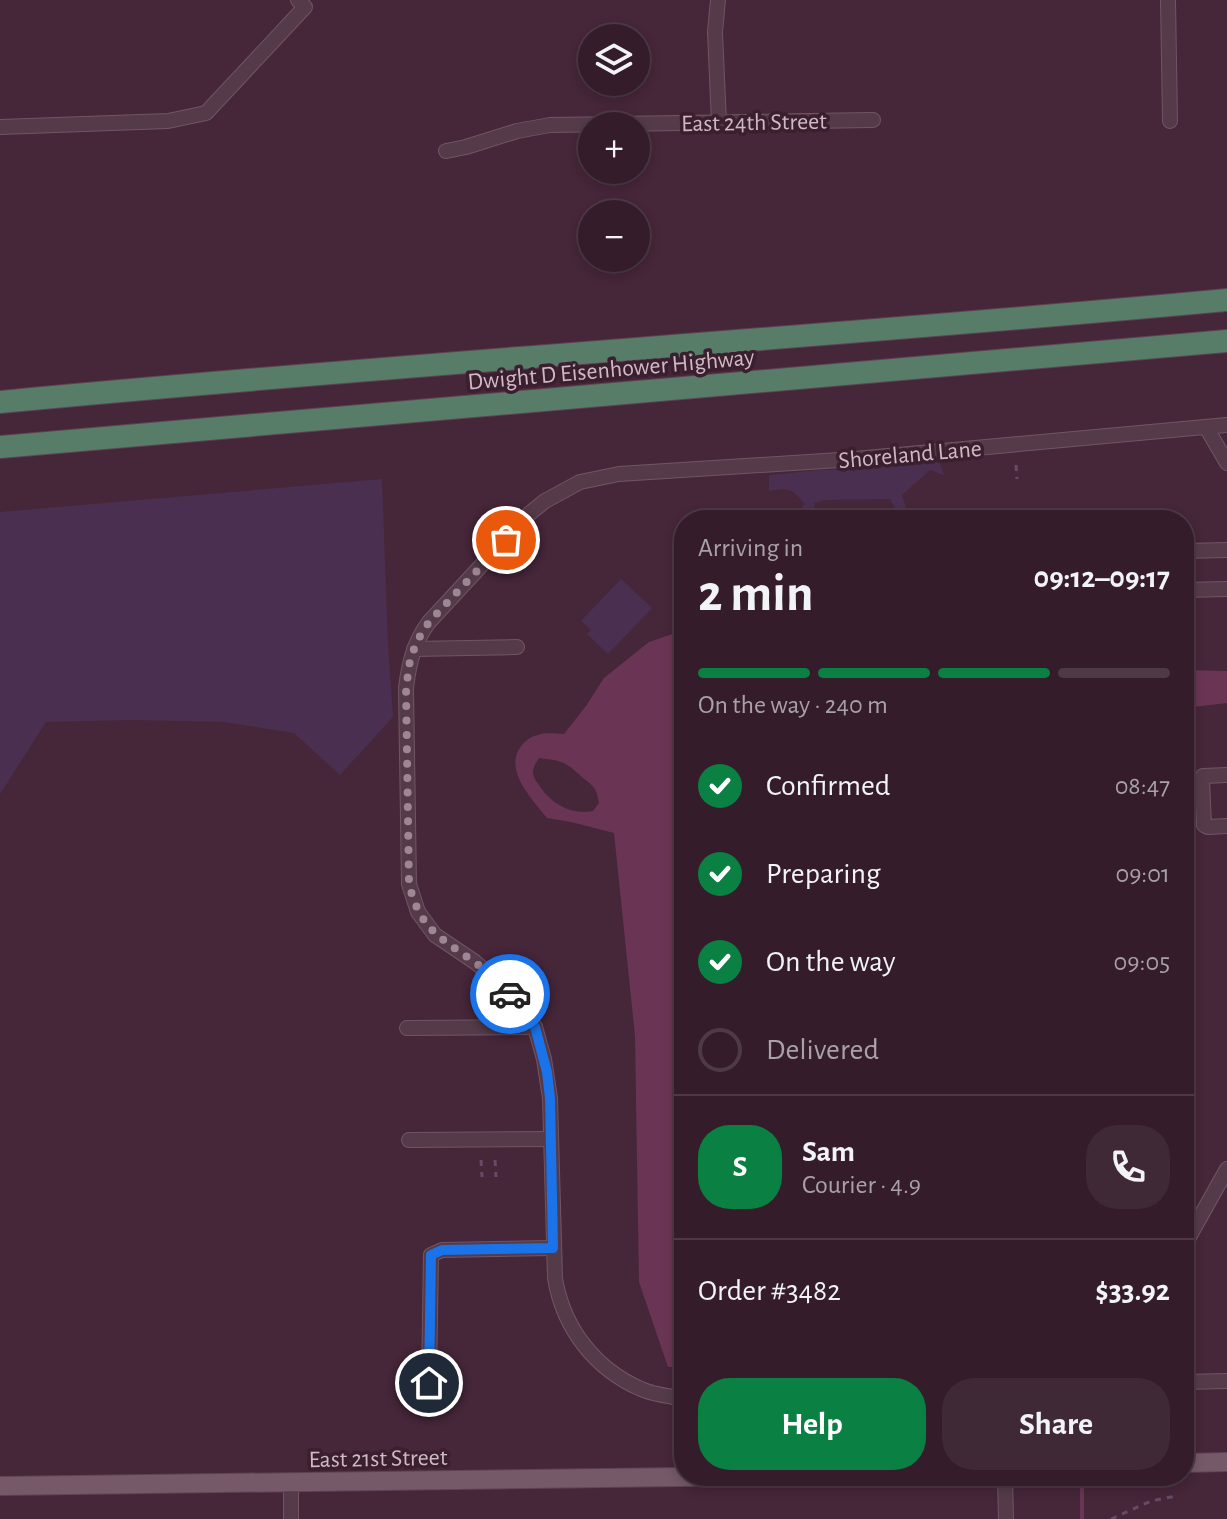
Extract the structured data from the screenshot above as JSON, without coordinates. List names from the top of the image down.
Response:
{
  "streets": {
    "highway": ["Dwight D Eisenhower Highway"],
    "main road": ["East 21st Street"],
    "street": ["East 24th Street", "Shoreland Lane"]
  },
  "page": {
    "map_buttons": ["+", "−"],
    "heading": ["2 min", "Arriving in", "09:12–09:17"],
    "panel": [
      "Sam",
      "Courier · 4.9",
      "Order #3482",
      "$33.92"
    ],
    "bar": "On the way · 240 m",
    "list": [
      ["Confirmed", "08:47"],
      ["Preparing", "09:01"],
      ["On the way", "09:05"],
      "Delivered"
    ],
    "round": "S",
    "buttons": ["Help", "Share"]
  }
}
